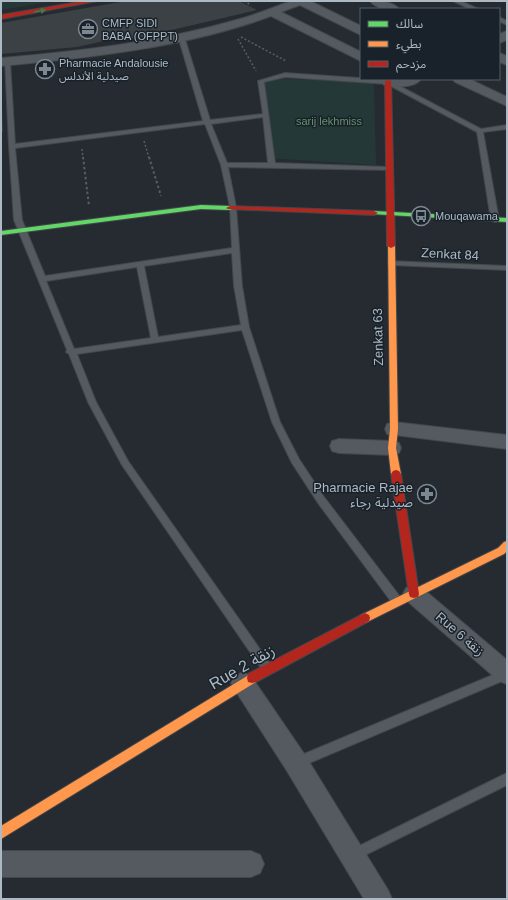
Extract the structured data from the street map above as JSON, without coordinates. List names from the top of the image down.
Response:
{
  "streets": {
    "street": ["Zenkat 63", "Rue 6 زنقة", "Rue 2 زنقة"],
    "lane": ["Zenkat 84"]
  },
  "crossings": [
    ["Zenkat 84", "Zenkat 63"],
    ["Zenkat 63", "Rue 6 زنقة"],
    ["Zenkat 63", "Rue 2 زنقة"],
    ["Rue 6 زنقة", "Rue 2 زنقة"]
  ],
  "parks": ["sarij lekhmiss"],
  "places": {
    "office": ["CMFP SIDI BABA (OFPPT)"],
    "pharmacy": ["Pharmacie Andalousie صيدلية الأندلس", "Pharmacie Rajae صيدلية رجاء"],
    "bus stop": ["Mouqawama"]
  },
  "legend": ["سالك", "بطيء", "مزدحم"]
}
